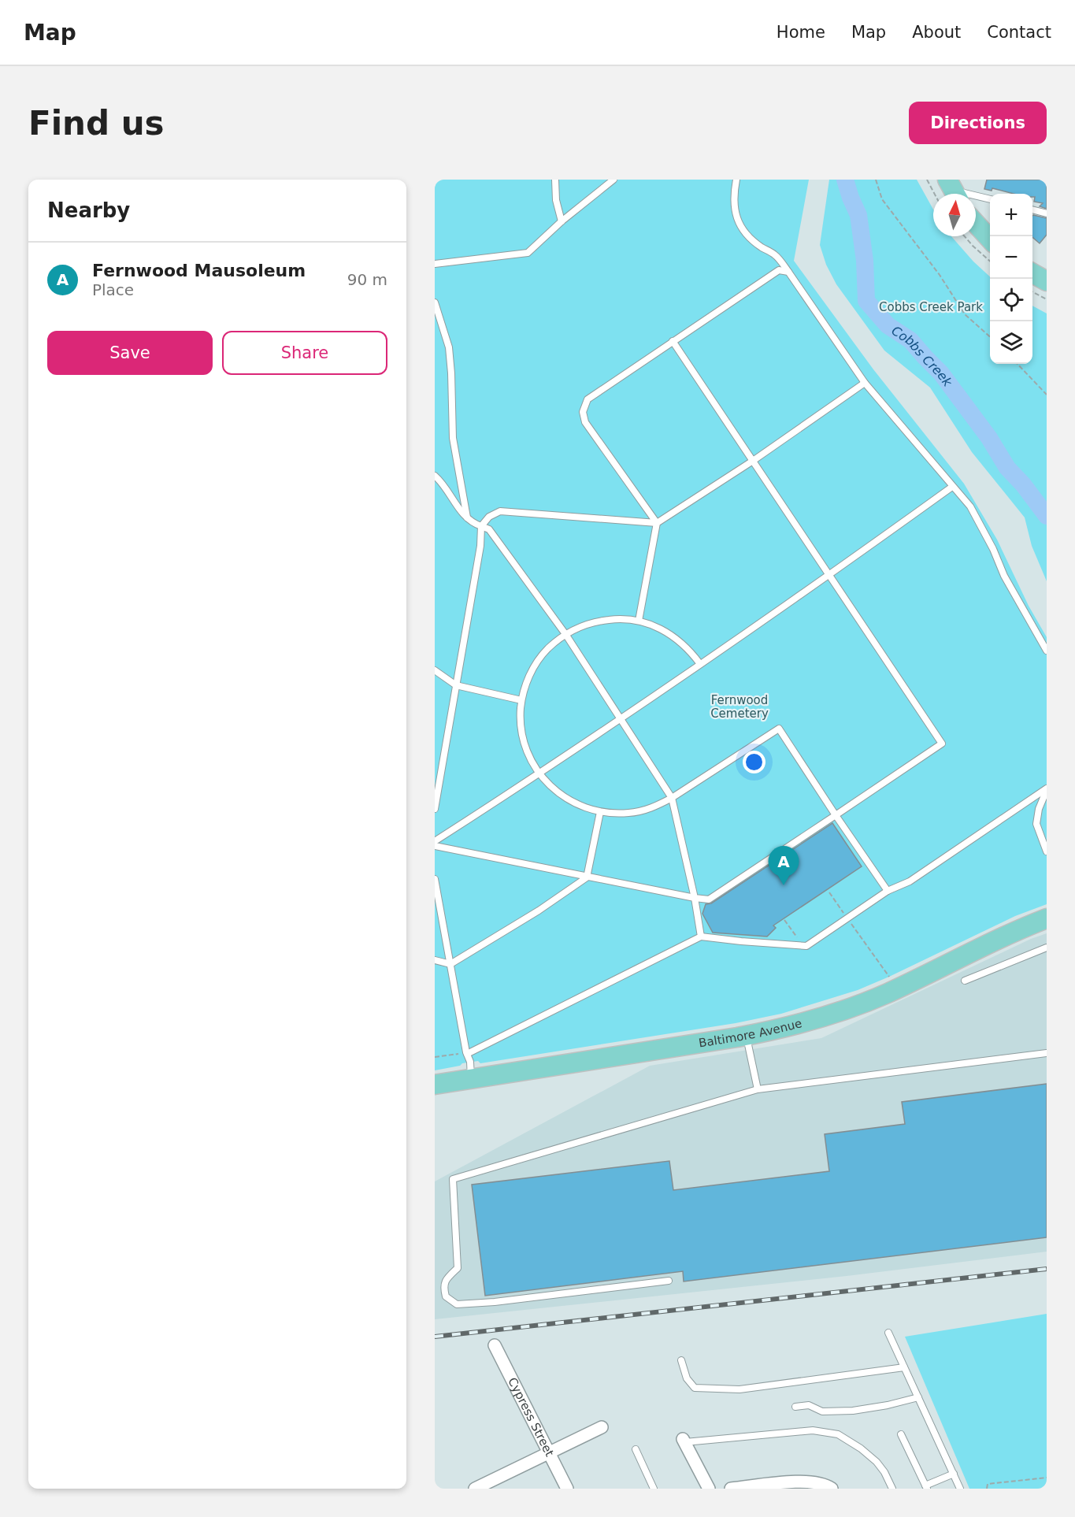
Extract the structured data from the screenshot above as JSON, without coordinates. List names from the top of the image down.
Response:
{
  "streets": {
    "main road": ["Baltimore Avenue"],
    "street": ["Cypress Street"]
  },
  "water": ["Cobbs Creek"],
  "parks": ["Cobbs Creek Park", "Fernwood Cemetery"],
  "north": "top",
  "page": {
    "header": "Map",
    "nav": [
      "Home",
      "Map",
      "About",
      "Contact"
    ],
    "buttons": [
      "Directions",
      ["Save", "Share"]
    ],
    "title": "Find us",
    "heading": "Nearby",
    "map_buttons": ["+", "−"],
    "list": [
      {
        "mark": "A",
        "name": "Fernwood Mausoleum",
        "note": "Place",
        "value": "90 m"
      }
    ],
    "pins": "A"
  }
}
